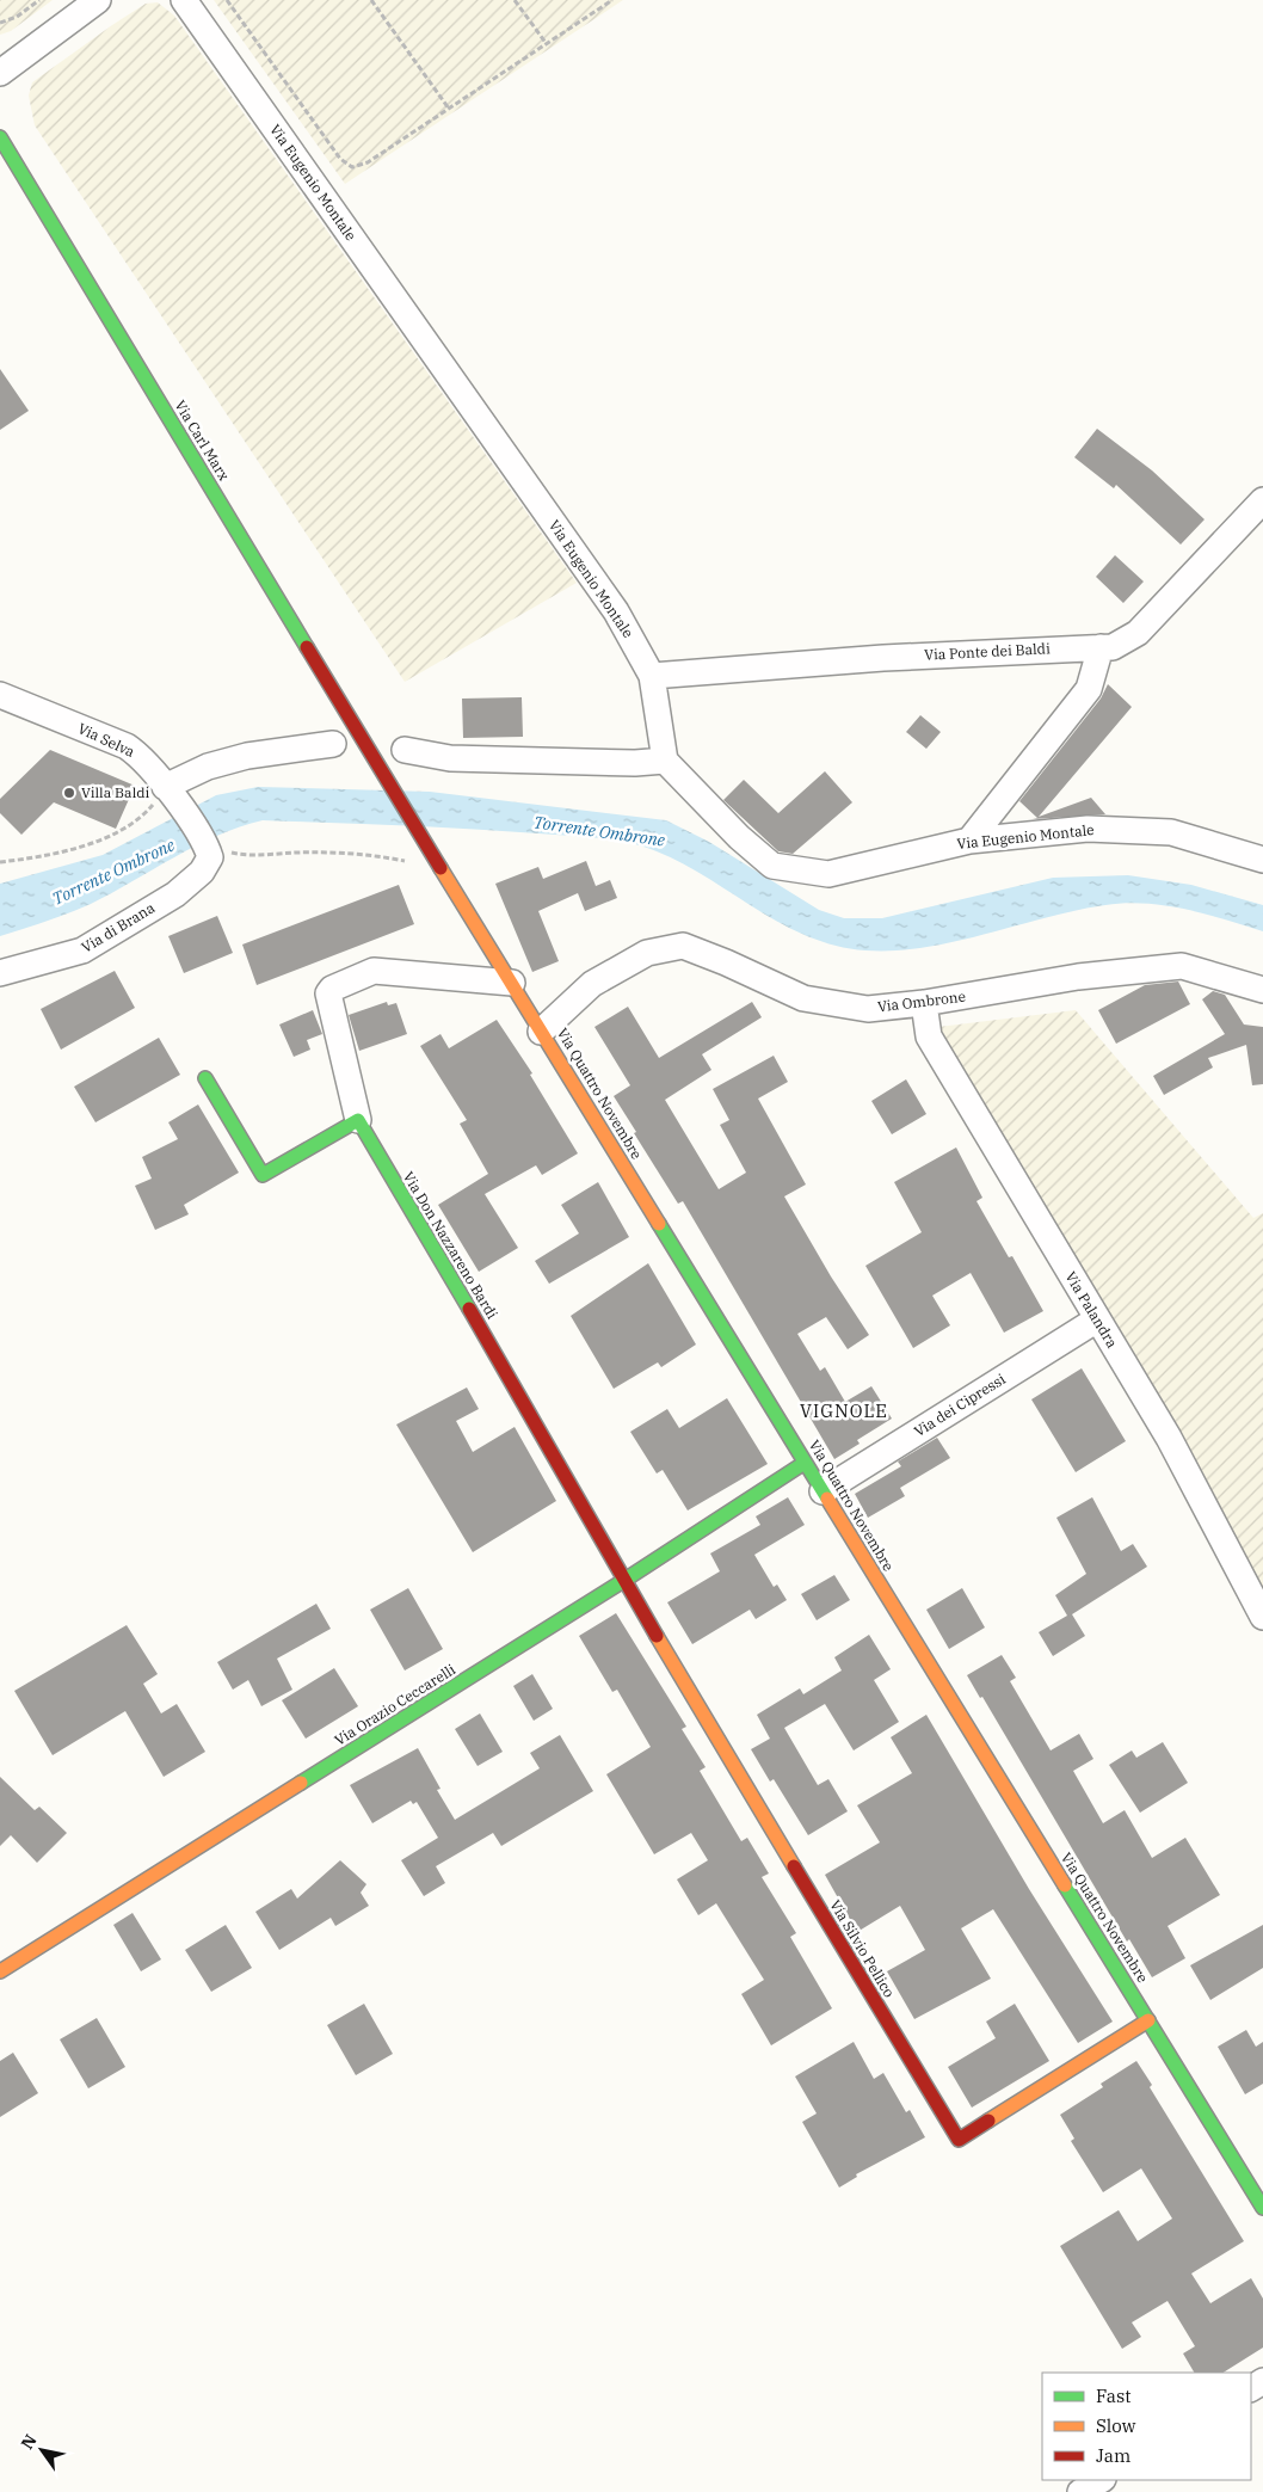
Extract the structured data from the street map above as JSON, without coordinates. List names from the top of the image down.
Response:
{
  "streets": {
    "street": [
      "Via Eugenio Montale",
      "Via Carl Marx",
      "Via Ponte dei Baldi",
      "Via Selva",
      "Via di Brana",
      "Via Ombrone",
      "Via Quattro Novembre",
      "Via Don Nazzareno Bardi",
      "Via Palandra",
      "Via dei Cipressi",
      "Via Orazio Ceccarelli",
      "Via Silvio Pellico"
    ]
  },
  "crossings": [
    ["Via Eugenio Montale", "Via Ponte dei Baldi"],
    ["Via Carl Marx", "Via Quattro Novembre"],
    ["Via Selva", "Via di Brana"],
    ["Via Ombrone", "Via Quattro Novembre"],
    ["Via Ombrone", "Via Palandra"],
    ["Via Quattro Novembre", "Via dei Cipressi"],
    ["Via Quattro Novembre", "Via Orazio Ceccarelli"],
    ["Via Quattro Novembre", "Via Silvio Pellico"],
    ["Via Don Nazzareno Bardi", "Via Orazio Ceccarelli"],
    ["Via Don Nazzareno Bardi", "Via Silvio Pellico"],
    ["Via Palandra", "Via dei Cipressi"],
    ["Via Orazio Ceccarelli", "Via Silvio Pellico"]
  ],
  "districts": ["VIGNOLE"],
  "water": ["Torrente Ombrone"],
  "places": ["Villa Baldi"],
  "legend": ["Fast", "Slow", "Jam"],
  "north": "top left"
}
